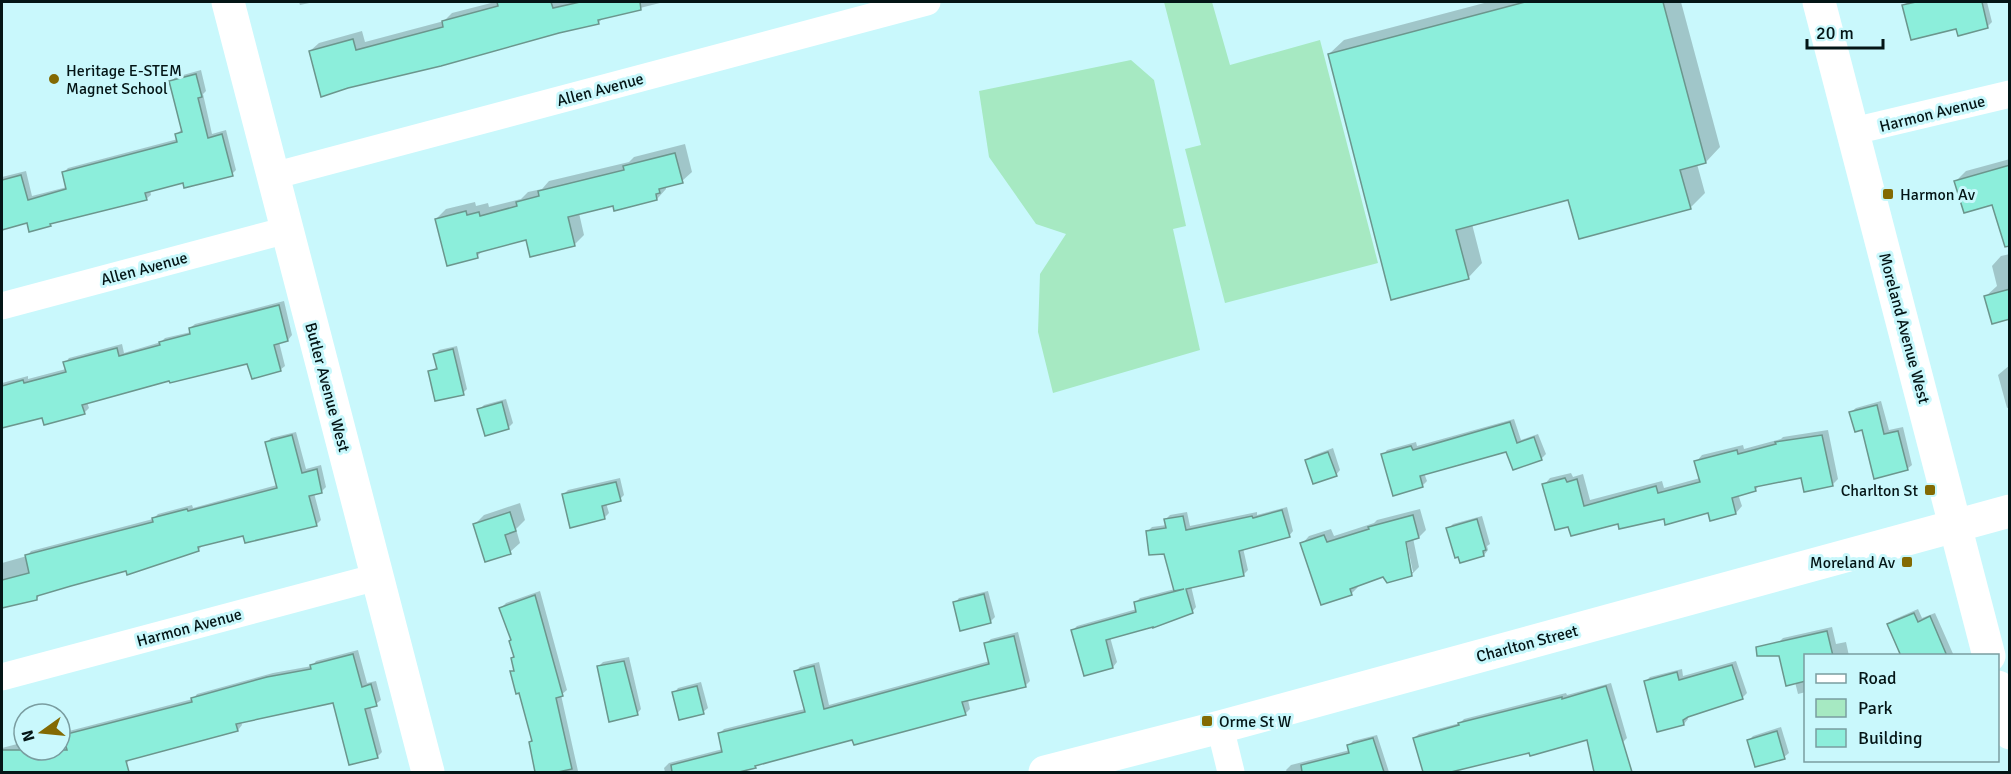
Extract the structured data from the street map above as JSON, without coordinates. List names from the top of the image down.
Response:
{
  "streets": {
    "street": [
      "Allen Avenue",
      "Harmon Avenue",
      "Moreland Avenue West",
      "Butler Avenue West",
      "Charlton Street"
    ]
  },
  "crossings": [
    ["Allen Avenue", "Butler Avenue West"],
    ["Harmon Avenue", "Moreland Avenue West"],
    ["Harmon Avenue", "Butler Avenue West"],
    ["Moreland Avenue West", "Charlton Street"]
  ],
  "places": {
    "other": ["Heritage E-STEM Magnet School"],
    "transit": [
      "Harmon Av",
      "Charlton St",
      "Moreland Av",
      "Orme St W"
    ]
  },
  "legend": ["Road", "Park", "Building"],
  "scale_bar": "20 m",
  "north": "left"
}
